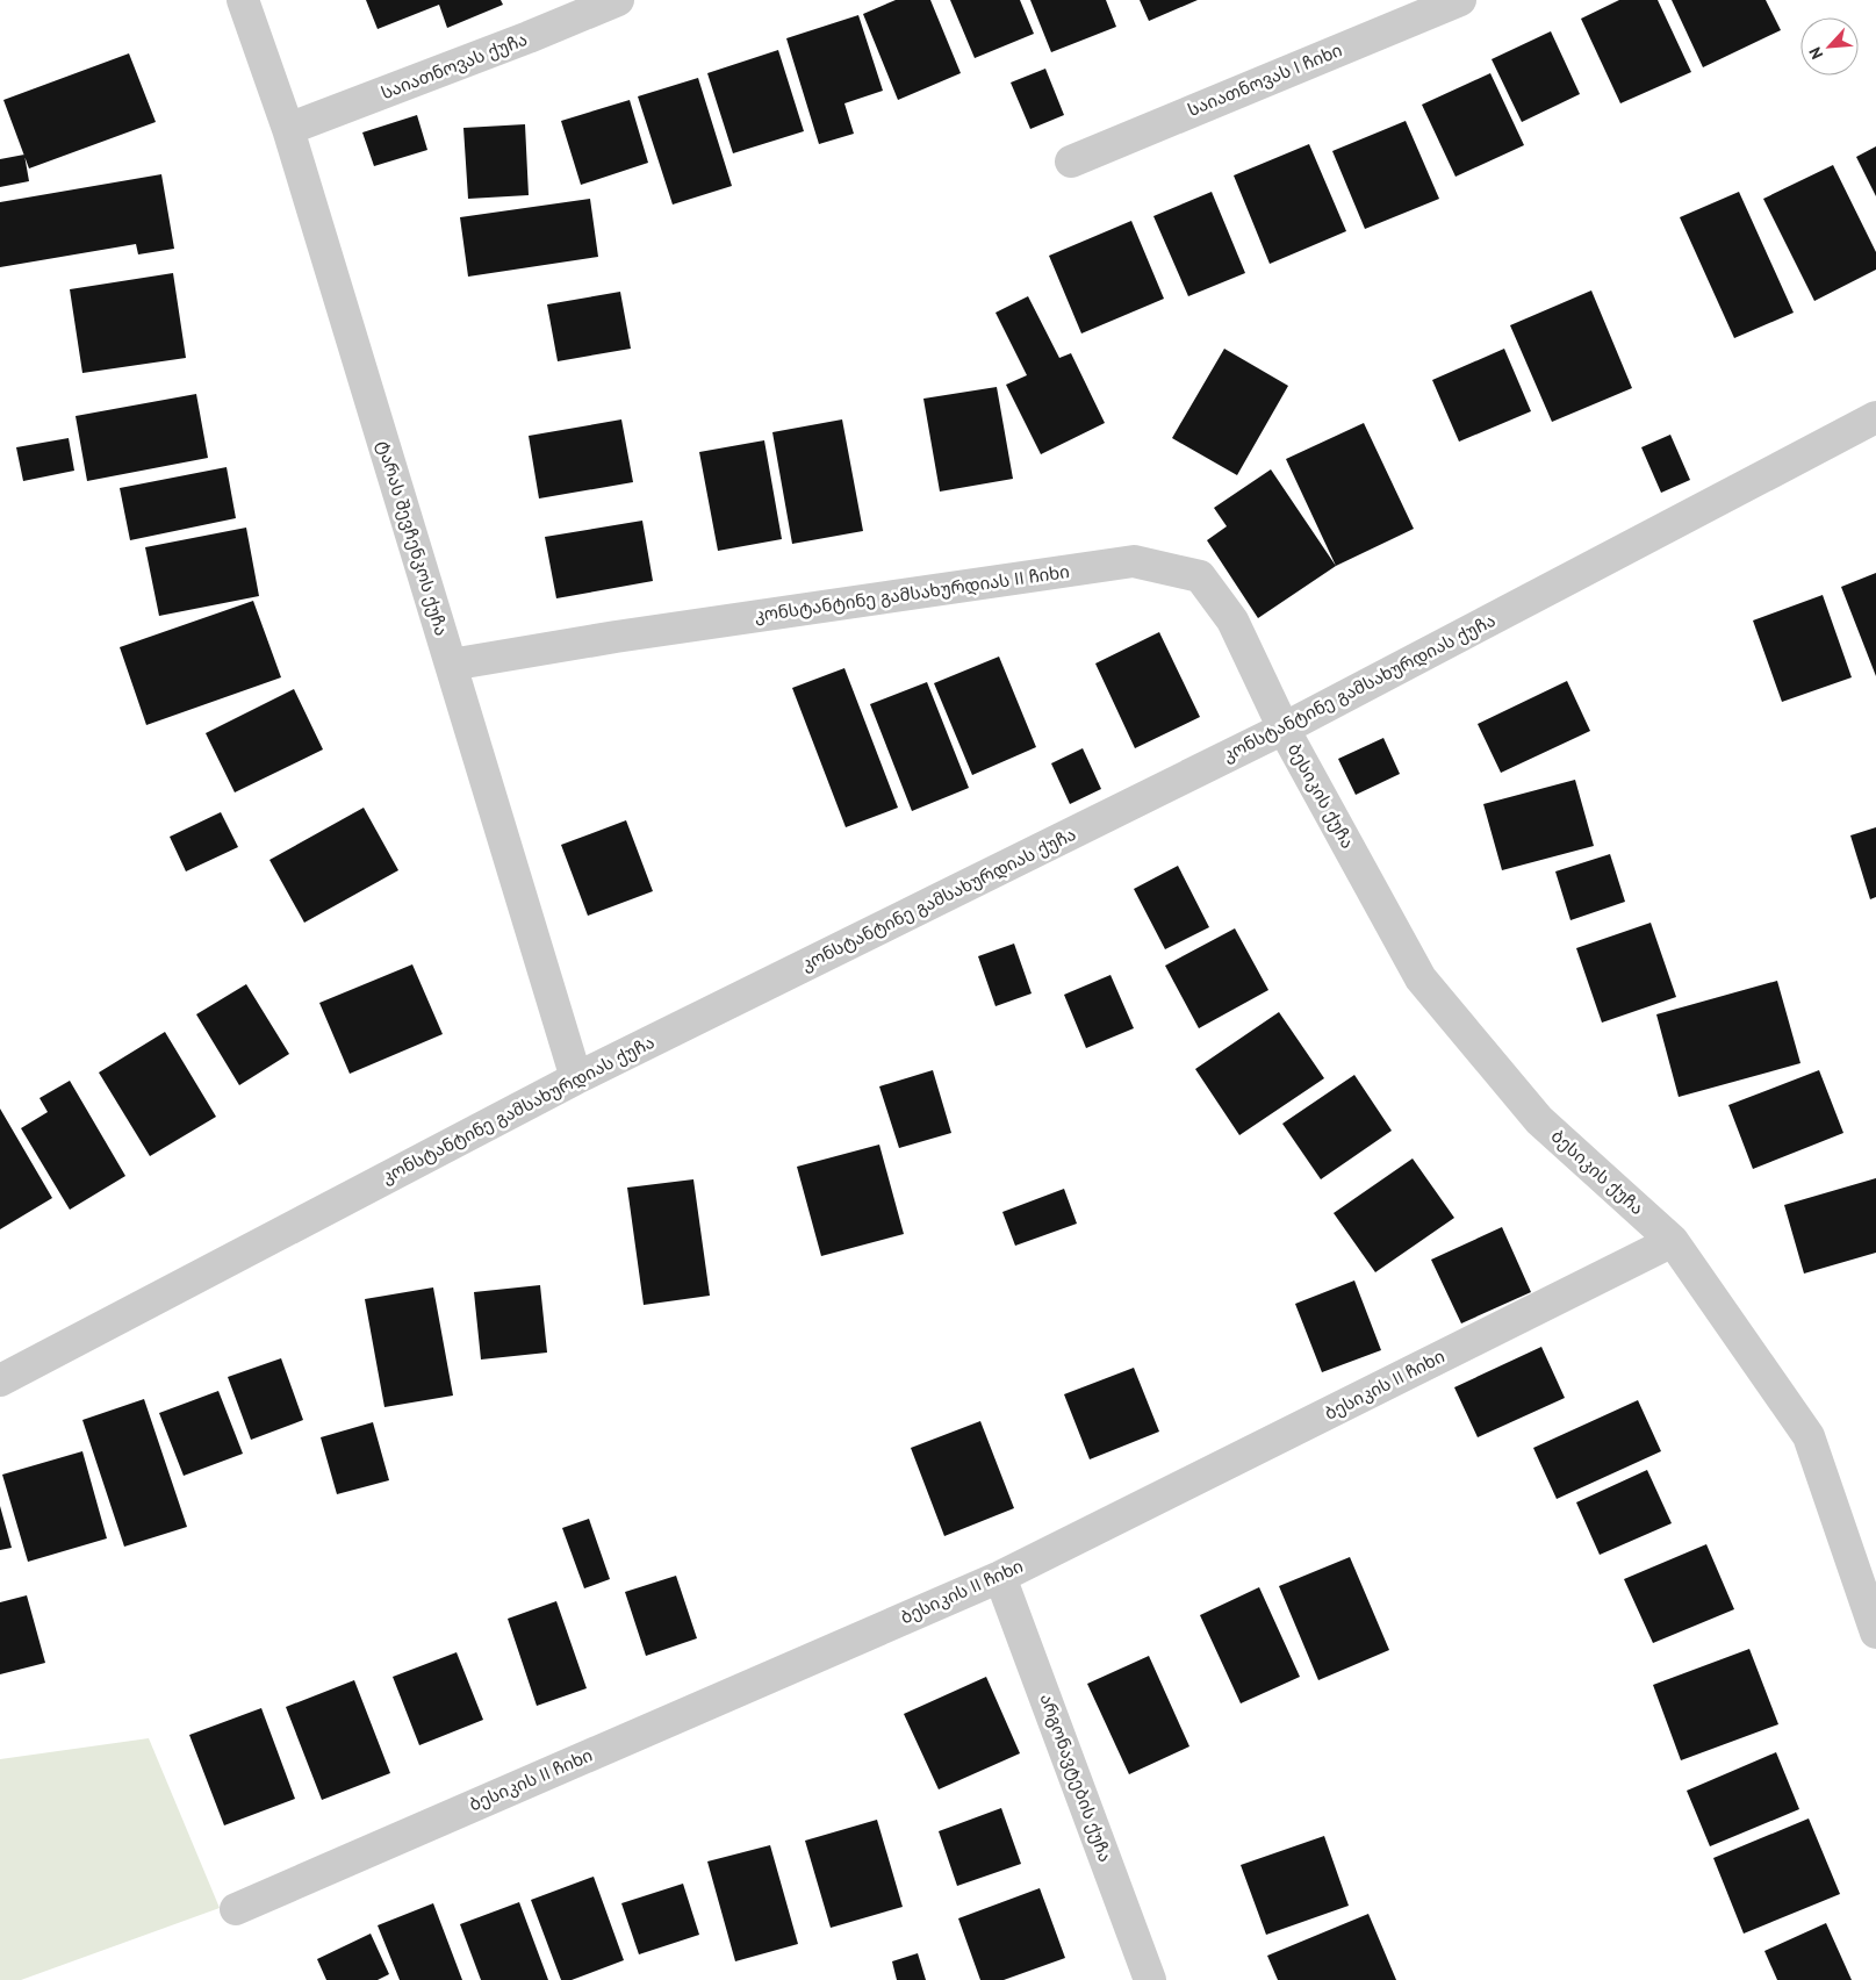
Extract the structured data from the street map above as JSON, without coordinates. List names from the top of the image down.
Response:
{
  "streets": {
    "street": [
      "საიათნოვას ქუჩა",
      "საიათნოვას I ჩიხი",
      "ტარას შევჩენკოს ქუჩა",
      "კონსტანტინე გამსახურდიას II ჩიხი",
      "კონსტანტინე გამსახურდიას ქუჩა",
      "ბესიკის ქუჩა",
      "ბესიკის II ჩიხი",
      "არგონავტების ქუჩა"
    ]
  },
  "crossings": [
    ["საიათნოვას ქუჩა", "ტარას შევჩენკოს ქუჩა"],
    ["ტარას შევჩენკოს ქუჩა", "კონსტანტინე გამსახურდიას II ჩიხი"],
    ["ტარას შევჩენკოს ქუჩა", "კონსტანტინე გამსახურდიას ქუჩა"],
    ["კონსტანტინე გამსახურდიას II ჩიხი", "კონსტანტინე გამსახურდიას ქუჩა"],
    ["კონსტანტინე გამსახურდიას II ჩიხი", "ბესიკის ქუჩა"],
    ["კონსტანტინე გამსახურდიას ქუჩა", "ბესიკის ქუჩა"],
    ["ბესიკის ქუჩა", "ბესიკის II ჩიხი"],
    ["ბესიკის II ჩიხი", "არგონავტების ქუჩა"]
  ],
  "north": "bottom left"
}
